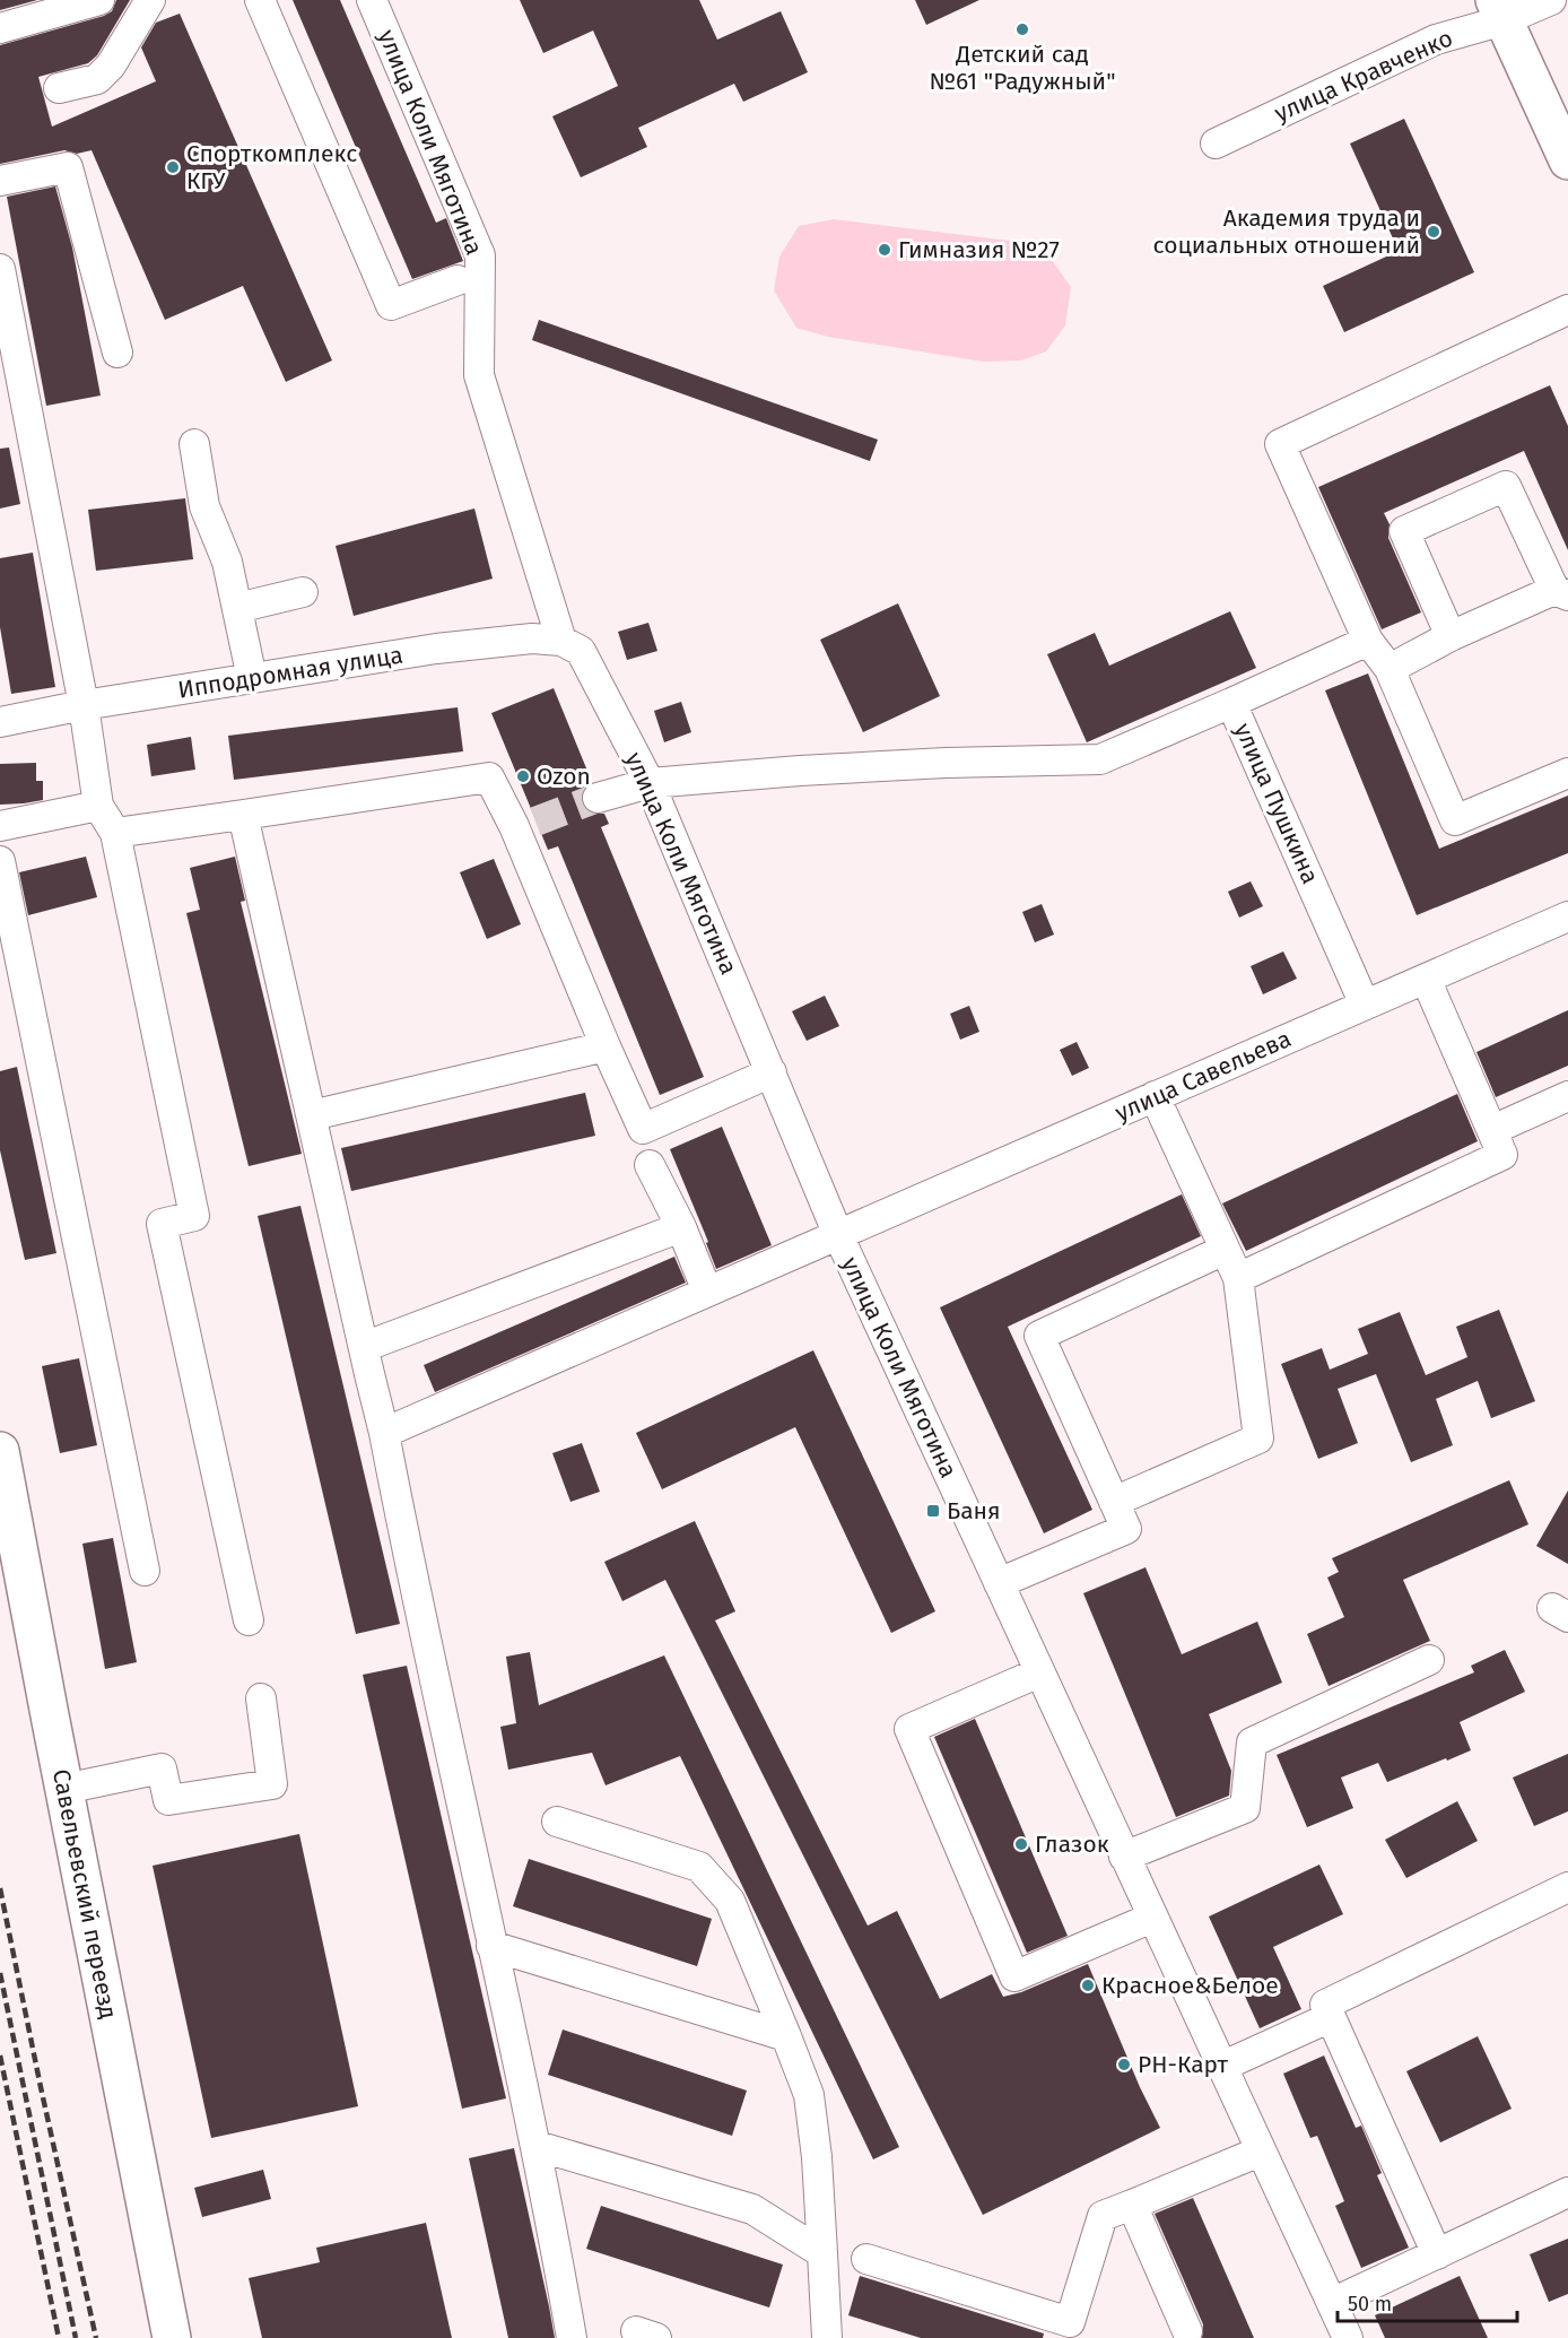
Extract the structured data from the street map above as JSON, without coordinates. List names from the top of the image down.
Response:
{
  "streets": {
    "main road": ["Савельевский переезд"],
    "street": [
      "улица Кравченко",
      "улица Коли Мяготина",
      "Ипподромная улица",
      "улица Пушкина",
      "улица Савельева"
    ]
  },
  "crossings": [
    ["улица Коли Мяготина", "Ипподромная улица"],
    ["улица Коли Мяготина", "улица Савельева"],
    ["улица Пушкина", "улица Савельева"]
  ],
  "places": {
    "other": [
      "Детский сад №61 \"Радужный\"",
      "Спорткомплекс КГУ",
      "Академия труда и социальных отношений",
      "Гимназия №27",
      "Ozon",
      "Глазок",
      "Красное&Белое",
      "РН-Карт"
    ],
    "transit": ["Баня"]
  },
  "scale_bar": "50 m"
}
